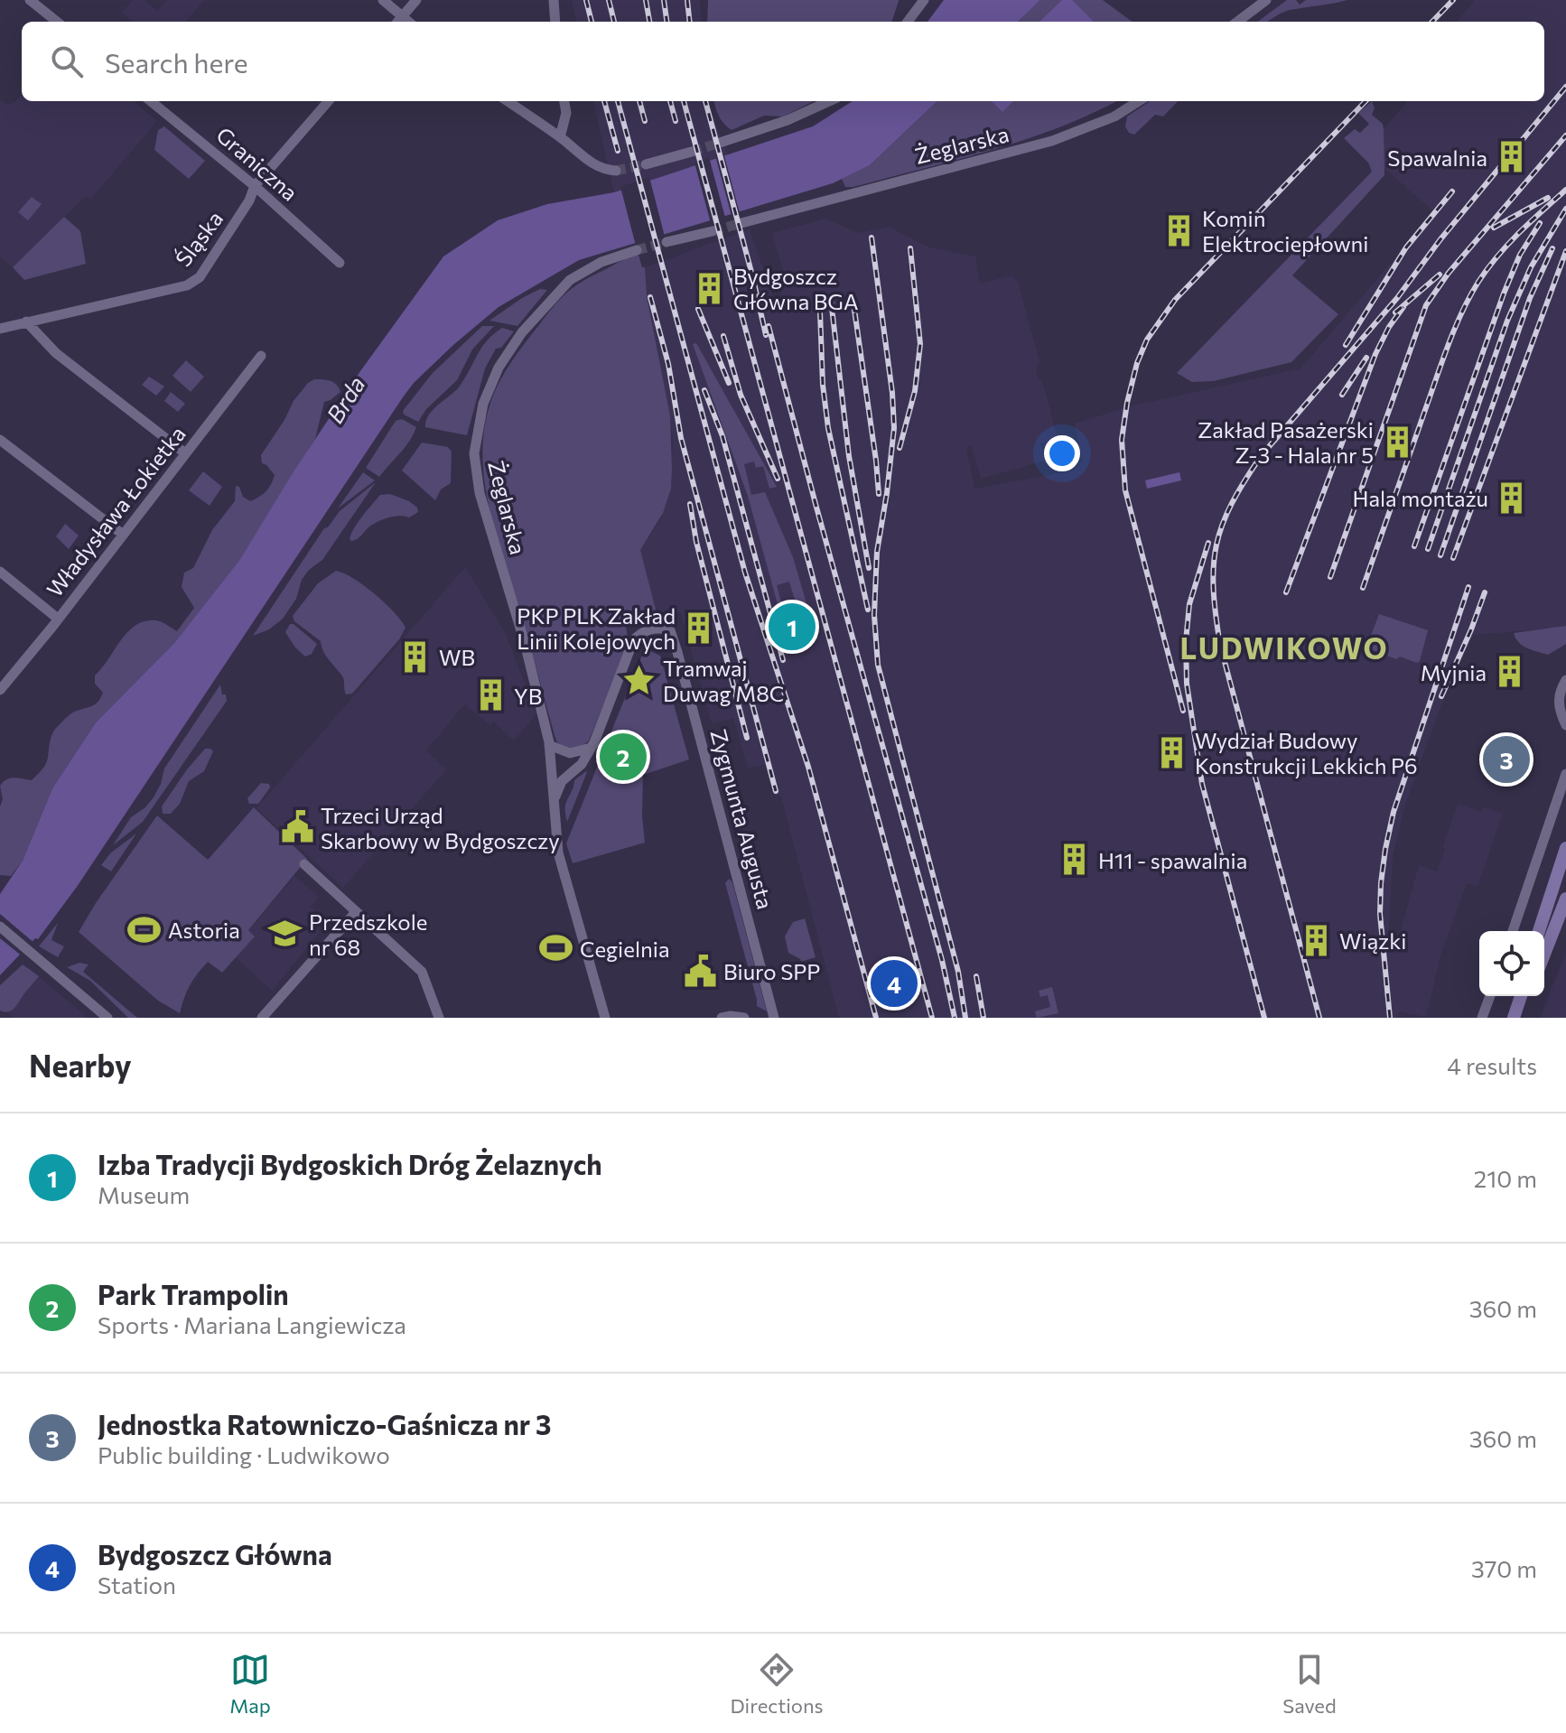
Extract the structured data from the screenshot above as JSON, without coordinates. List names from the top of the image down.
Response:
{
  "streets": {
    "street": [
      "Żeglarska",
      "Graniczna",
      "Śląska",
      "Władysława Łokietka",
      "Zygmunta Augusta"
    ]
  },
  "crossings": [
    ["Graniczna", "Śląska"]
  ],
  "districts": ["LUDWIKOWO"],
  "water": ["Brda"],
  "places": {
    "building": [
      "Spawalnia",
      "Komin Elektrociepłowni",
      "Bydgoszcz Główna BGA",
      "Zakład Pasażerski Z-3 - Hala nr 5",
      "Hala montażu",
      "PKP PLK Zakład Linii Kolejowych",
      "WB",
      "Myjnia",
      "YB",
      "Wydział Budowy Konstrukcji Lekkich P6",
      "H11 - spawalnia",
      "Wiązki"
    ],
    "place": ["Tramwaj Duwag M8C"],
    "public building": ["Trzeci Urząd Skarbowy w Bydgoszczy", "Biuro SPP"],
    "sports": ["Astoria", "Cegielnia"],
    "school or university": ["Przedszkole nr 68"]
  },
  "page": {
    "search": "Search here",
    "pins": [
      "1",
      "2",
      "3",
      "4"
    ],
    "heading": ["Nearby", "4 results"],
    "list": [
      {
        "mark": "1",
        "name": "Izba Tradycji Bydgoskich Dróg Żelaznych",
        "note": "Museum",
        "value": "210 m"
      },
      {
        "mark": "2",
        "name": "Park Trampolin",
        "note": "Sports · Mariana Langiewicza",
        "value": "360 m"
      },
      {
        "mark": "3",
        "name": "Jednostka Ratowniczo-Gaśnicza nr 3",
        "note": "Public building · Ludwikowo",
        "value": "360 m"
      },
      {
        "mark": "4",
        "name": "Bydgoszcz Główna",
        "note": "Station",
        "value": "370 m"
      }
    ],
    "nav": ["Map", "Directions", "Saved"]
  }
}
